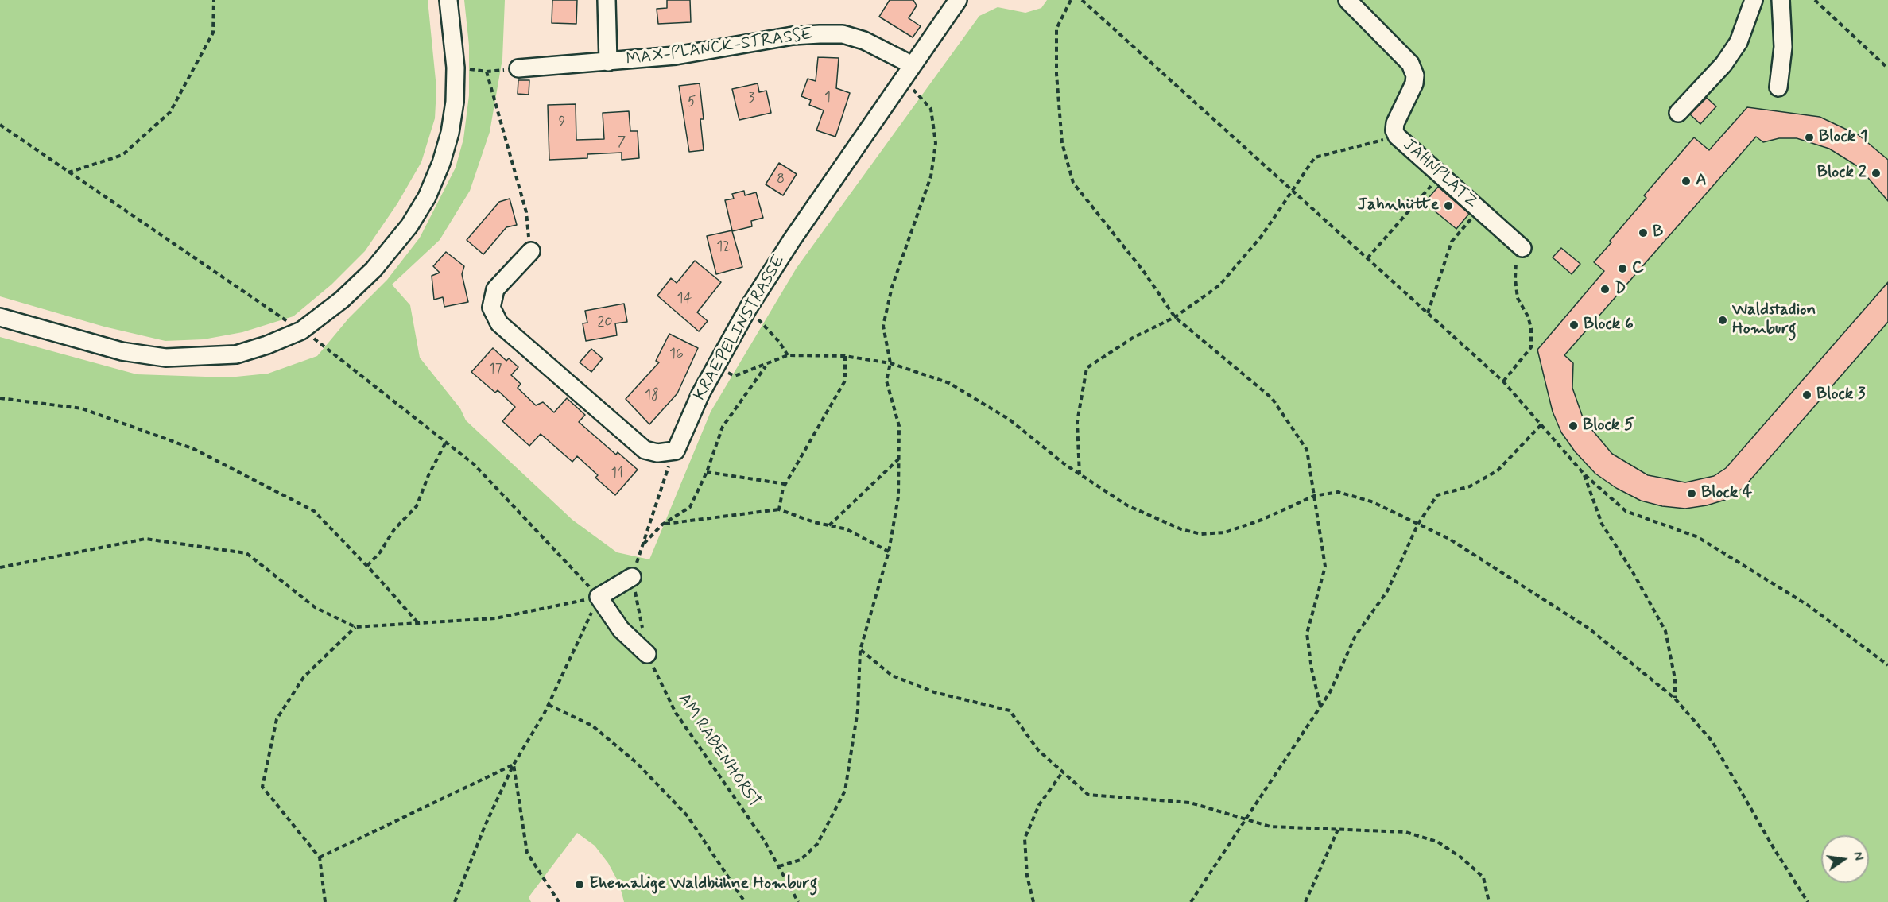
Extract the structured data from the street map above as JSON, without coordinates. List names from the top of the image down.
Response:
{
  "streets": {
    "street": ["MAX-PLANCK-STRASSE", "JAHNPLATZ", "KRAEPELINSTRASSE"],
    "path": ["AM RABENHORST"]
  },
  "crossings": [
    ["MAX-PLANCK-STRASSE", "KRAEPELINSTRASSE"]
  ],
  "places": [
    "Block 1",
    "Block 2",
    "A",
    "Jahnhütte",
    "B",
    "C",
    "D",
    "Waldstadion Homburg",
    "Block 6",
    "Block 3",
    "Block 5",
    "Block 4",
    "Ehemalige Waldbühne Homburg"
  ],
  "house_numbers": [
    "1",
    "3",
    "5",
    "9",
    "7",
    "8",
    "12",
    "14",
    "20",
    "16",
    "17",
    "18",
    "11"
  ],
  "north": "right"
}
